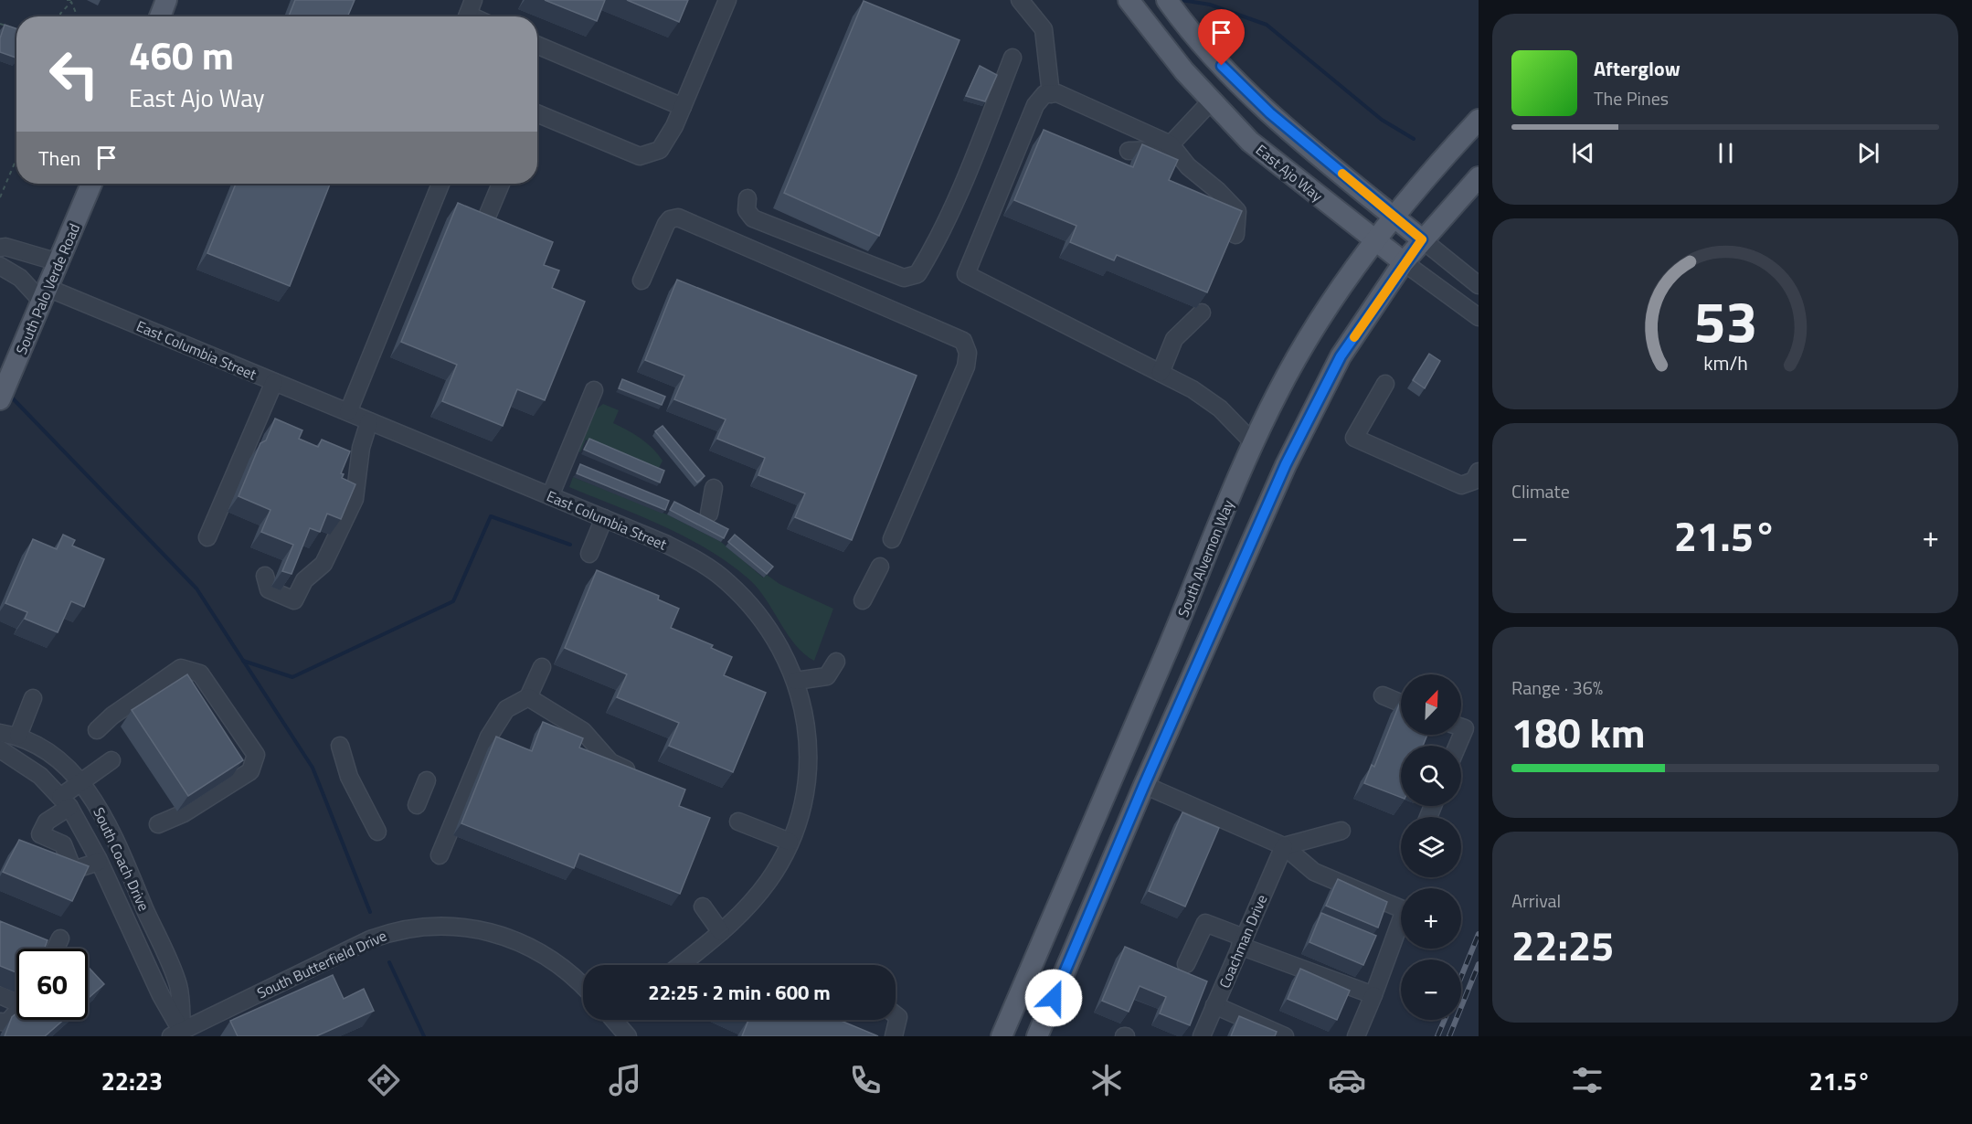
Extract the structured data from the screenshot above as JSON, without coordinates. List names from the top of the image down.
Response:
{
  "streets": {
    "main road": ["East Ajo Way", "South Palo Verde Road", "South Alvernon Way"],
    "street": [
      "East Columbia Street",
      "South Coach Drive",
      "Coachman Drive",
      "South Butterfield Drive"
    ]
  },
  "crossings": [
    ["East Ajo Way", "South Alvernon Way"],
    ["South Palo Verde Road", "East Columbia Street"],
    ["South Coach Drive", "South Butterfield Drive"]
  ],
  "north": "top right",
  "page": {
    "turn": ["460 m", "East Ajo Way"],
    "song": ["Afterglow", "The Pines"],
    "then": "Then",
    "tile": [
      "Climate",
      ["Range · 36%", "180 km"],
      ["Arrival", "22:25"]
    ],
    "heat": ["−", "21.5°", "+"],
    "map_buttons": ["+", "−"],
    "limit": "60",
    "trip": "22:25 · 2 min · 600 m",
    "tabs": ["22:23", "21.5°"],
    "gauge": ["53", "km/h"]
  }
}
